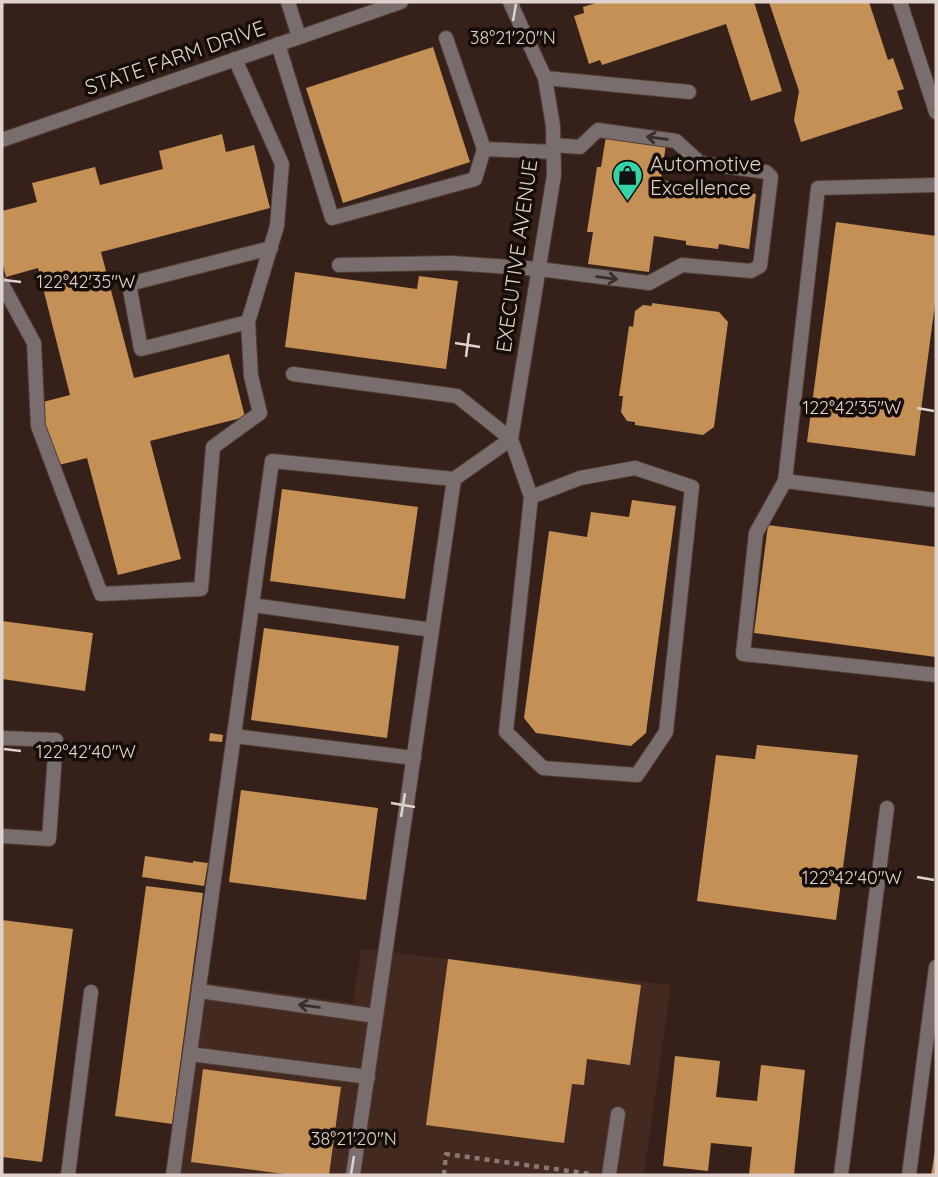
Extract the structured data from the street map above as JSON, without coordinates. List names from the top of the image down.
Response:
{
  "streets": {
    "street": ["STATE FARM DRIVE", "EXECUTIVE AVENUE"]
  },
  "places": {
    "shop": ["Automotive Excellence"]
  },
  "coordinates": ["38°21'20\"N", "122°42'35\"W", "122°42'40\"W"]
}
